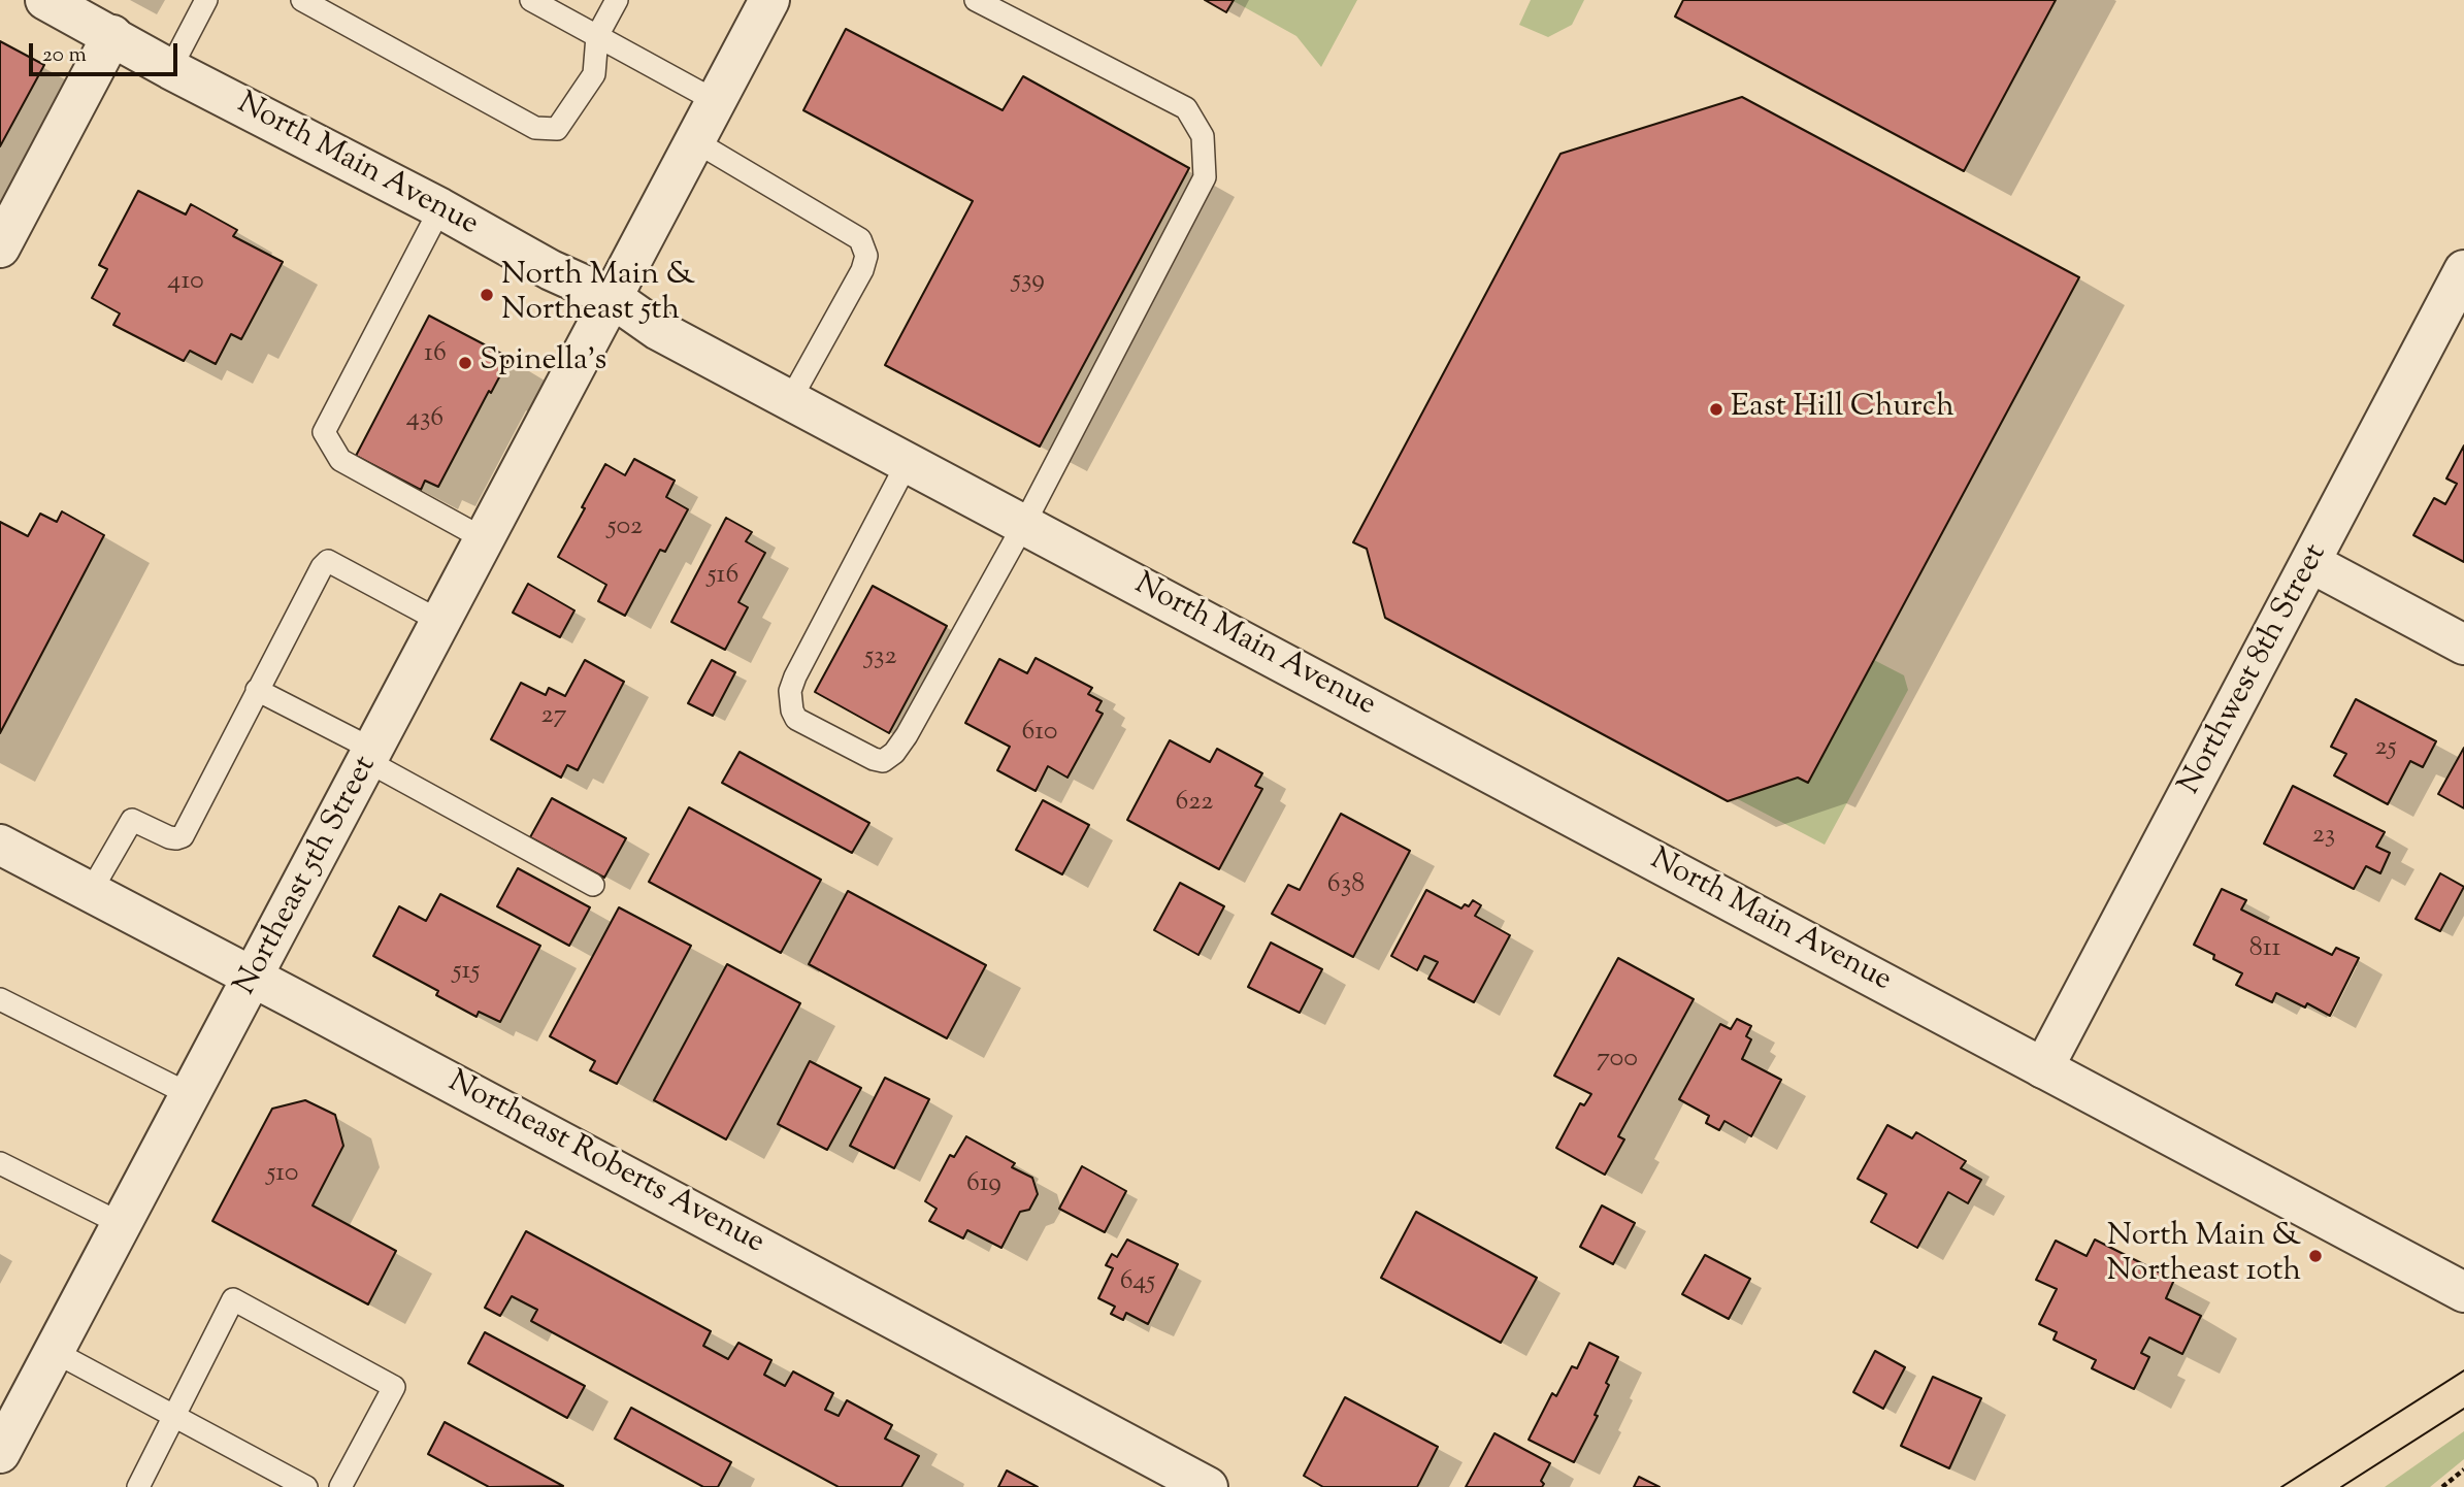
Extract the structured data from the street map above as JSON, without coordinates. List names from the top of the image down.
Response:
{
  "streets": {
    "street": [
      "North Main Avenue",
      "Northwest 8th Street",
      "Northeast 5th Street",
      "Northeast Roberts Avenue"
    ]
  },
  "crossings": [
    ["North Main Avenue", "Northwest 8th Street"],
    ["North Main Avenue", "Northeast 5th Street"],
    ["Northeast 5th Street", "Northeast Roberts Avenue"]
  ],
  "places": [
    "North Main & Northeast 5th",
    "Spinella's",
    "East Hill Church",
    "North Main & Northeast 10th"
  ],
  "house_numbers": [
    "539",
    "410",
    "16",
    "436",
    "502",
    "516",
    "532",
    "27",
    "610",
    "25",
    "622",
    "23",
    "638",
    "811",
    "515",
    "700",
    "510",
    "619",
    "645"
  ],
  "scale_bar": "20 m"
}
